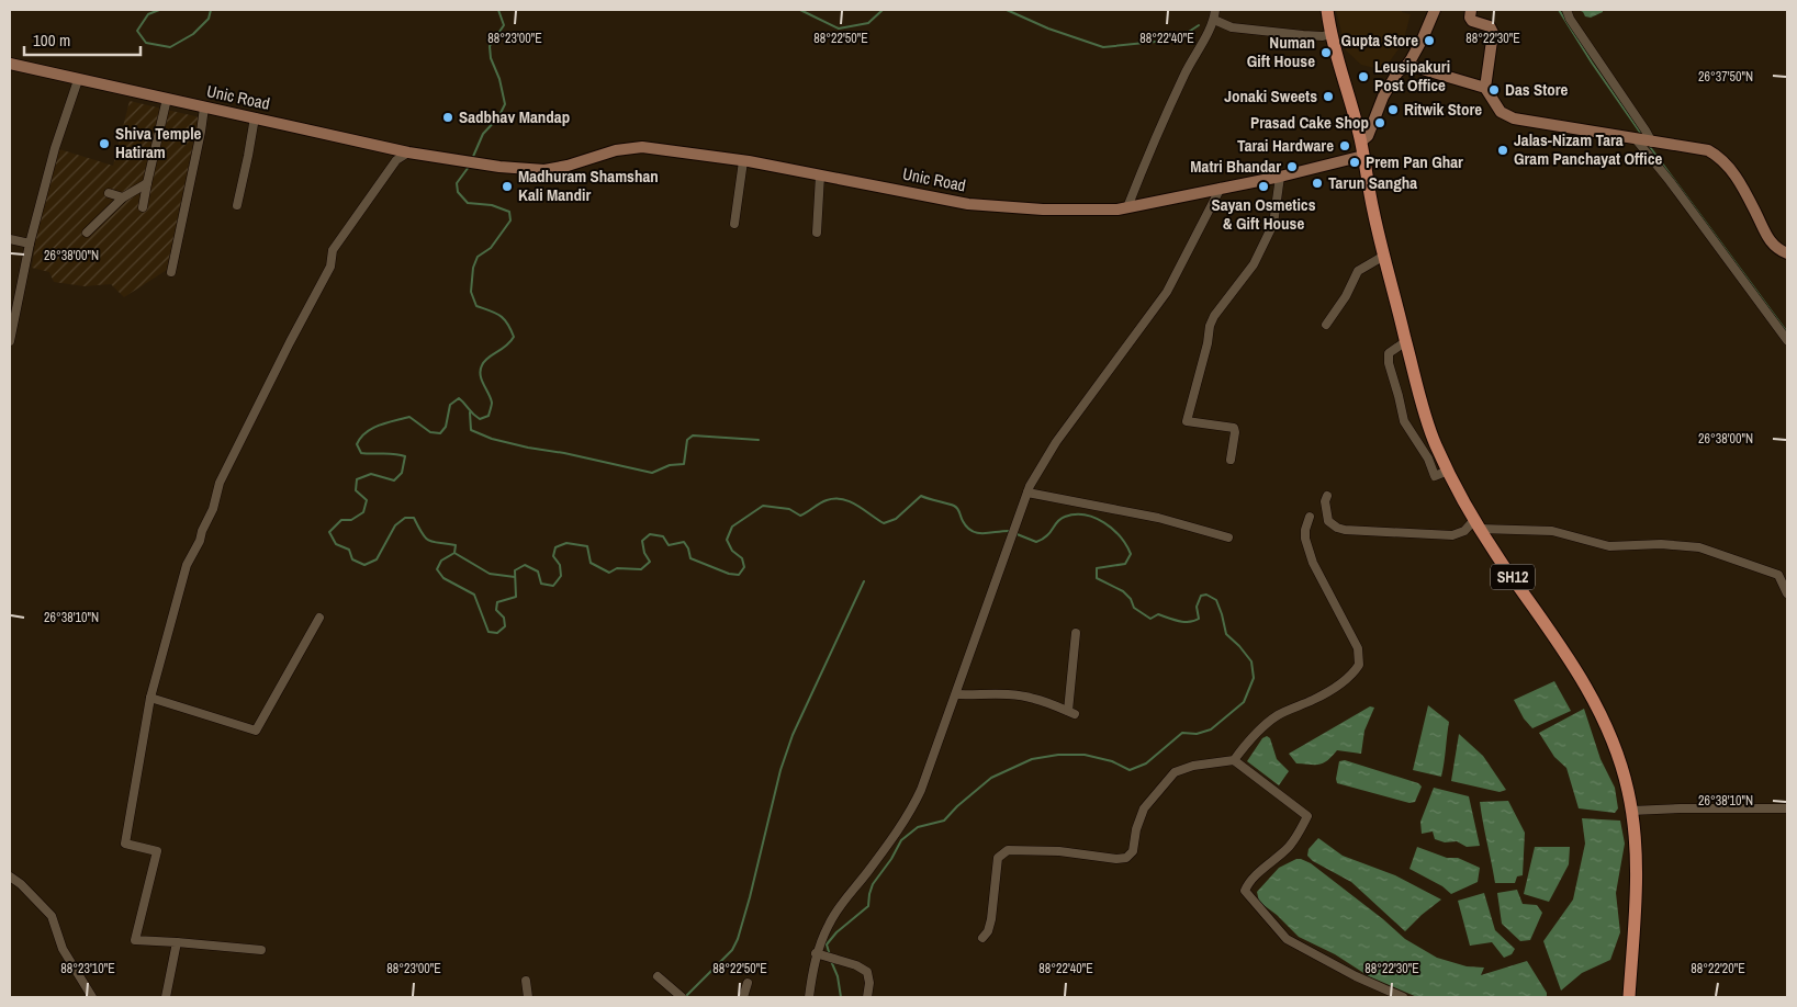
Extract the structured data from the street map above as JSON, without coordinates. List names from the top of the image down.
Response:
{
  "streets": {
    "main road": ["Unic Road", "SH12"]
  },
  "crossings": [
    ["Unic Road", "SH12"]
  ],
  "places": [
    "Gupta Store",
    "Numan Gift House",
    "Leusipakuri Post Office",
    "Das Store",
    "Jonaki Sweets",
    "Ritwik Store",
    "Sadbhav Mandap",
    "Prasad Cake Shop",
    "Shiva Temple Hatiram",
    "Tarai Hardware",
    "Jalas-Nizam Tara Gram Panchayat Office",
    "Prem Pan Ghar",
    "Matri Bhandar",
    "Tarun Sangha",
    "Madhuram Shamshan Kali Mandir",
    "Sayan Osmetics & Gift House"
  ],
  "scale_bar": "100 m",
  "coordinates": [
    "88°23'00\"E",
    "88°22'50\"E",
    "88°22'40\"E",
    "88°22'30\"E",
    "26°37'50\"N",
    "26°38'00\"N",
    "26°38'10\"N",
    "88°23'10\"E",
    "88°22'20\"E"
  ]
}
